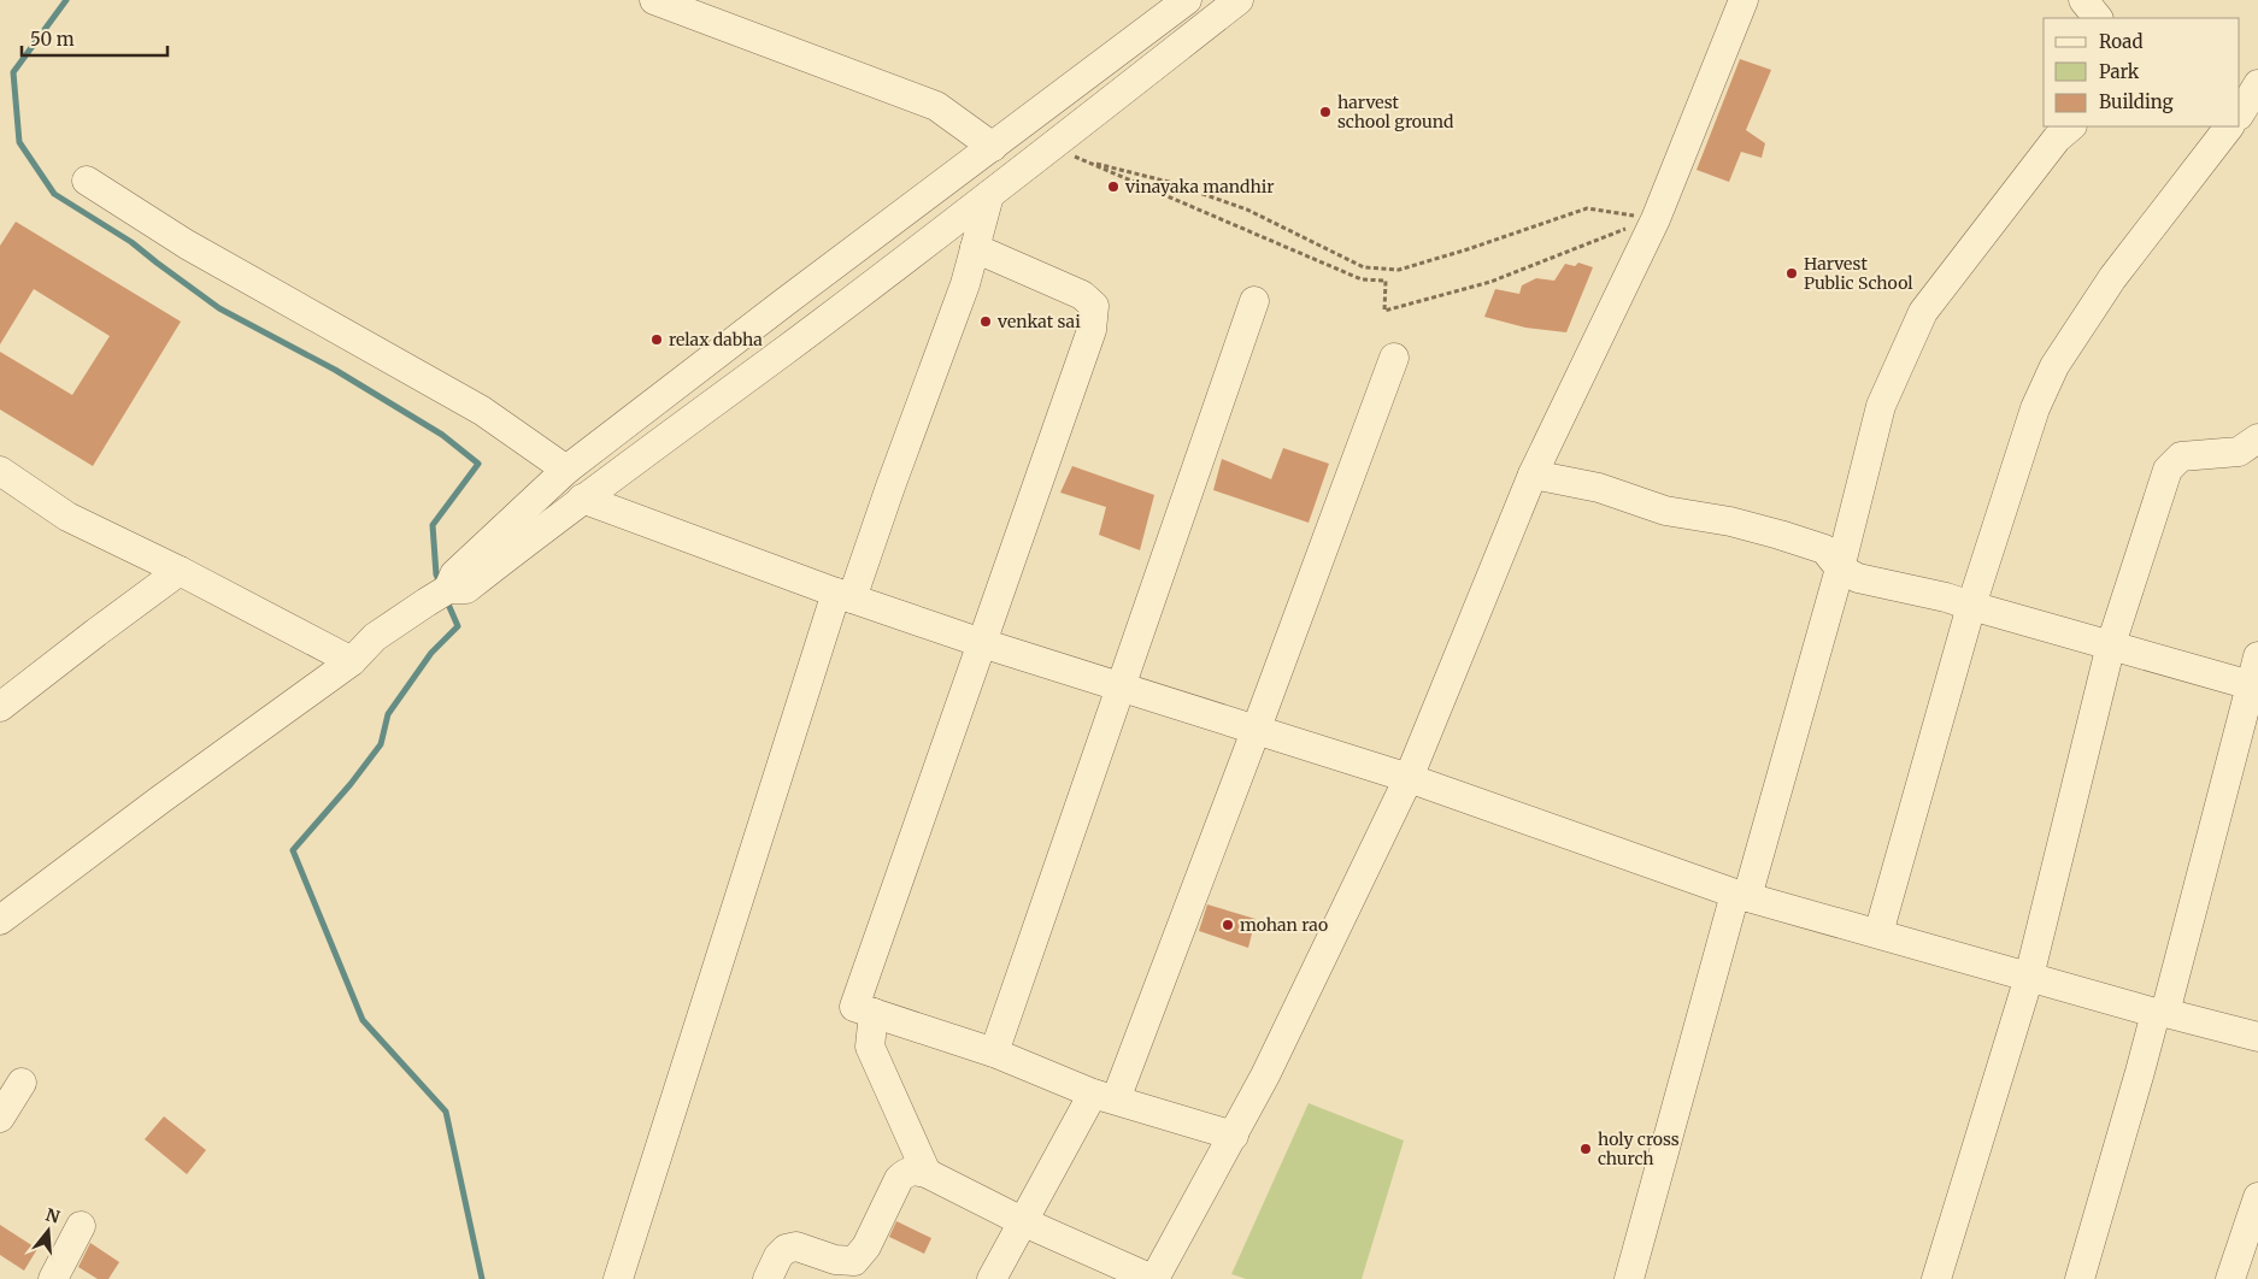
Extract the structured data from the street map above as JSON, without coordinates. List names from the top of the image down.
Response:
{
  "places": [
    "harvest school ground",
    "vinayaka mandhir",
    "Harvest Public School",
    "venkat sai",
    "relax dabha",
    "mohan rao",
    "holy cross church"
  ],
  "legend": ["Road", "Park", "Building"],
  "scale_bar": "50 m",
  "north": "top"
}
